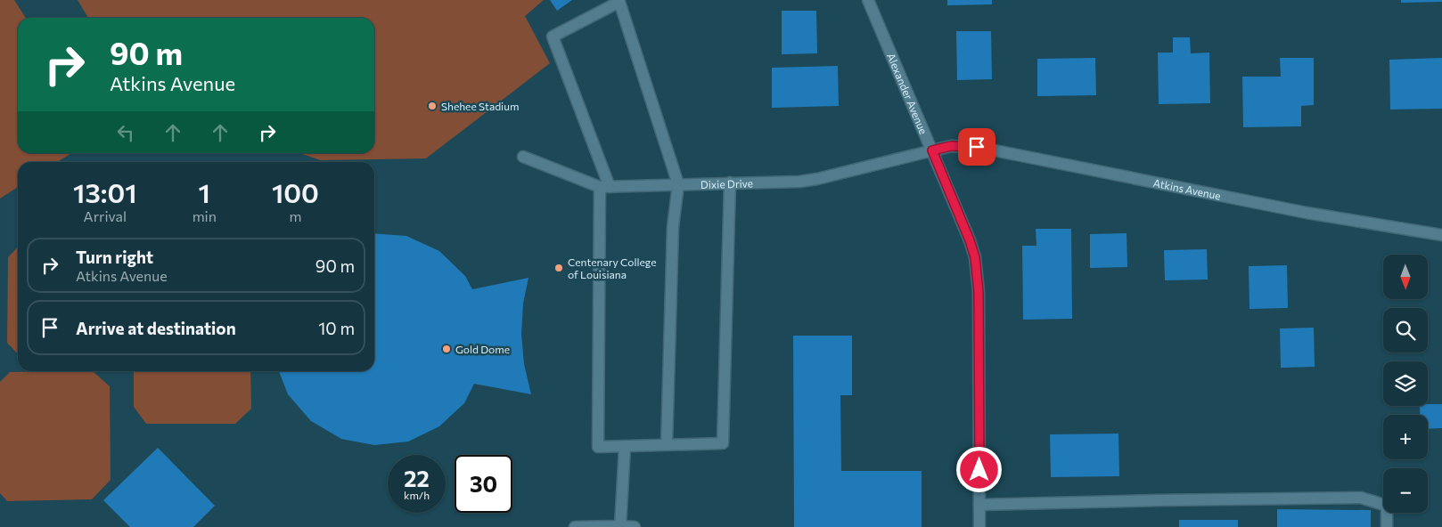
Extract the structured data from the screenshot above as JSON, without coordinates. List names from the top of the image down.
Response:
{
  "streets": {
    "street": ["Alexander Avenue", "Dixie Drive", "Atkins Avenue"]
  },
  "crossings": [
    ["Alexander Avenue", "Dixie Drive"],
    ["Alexander Avenue", "Atkins Avenue"],
    ["Dixie Drive", "Atkins Avenue"]
  ],
  "places": ["Shehee Stadium", "Centenary College of Louisiana", "Gold Dome"],
  "north": "bottom",
  "page": {
    "turn": ["90 m", "Atkins Avenue"],
    "eta": [
      "13:01",
      "Arrival",
      "1",
      "min",
      "100",
      "m"
    ],
    "list": [
      {
        "name": "Turn right",
        "note": "Atkins Avenue",
        "value": "90 m"
      },
      {
        "name": "Arrive at destination",
        "value": "10 m"
      }
    ],
    "map_buttons": ["+", "−"],
    "speed": "22 km/h",
    "limit": "30"
  }
}
